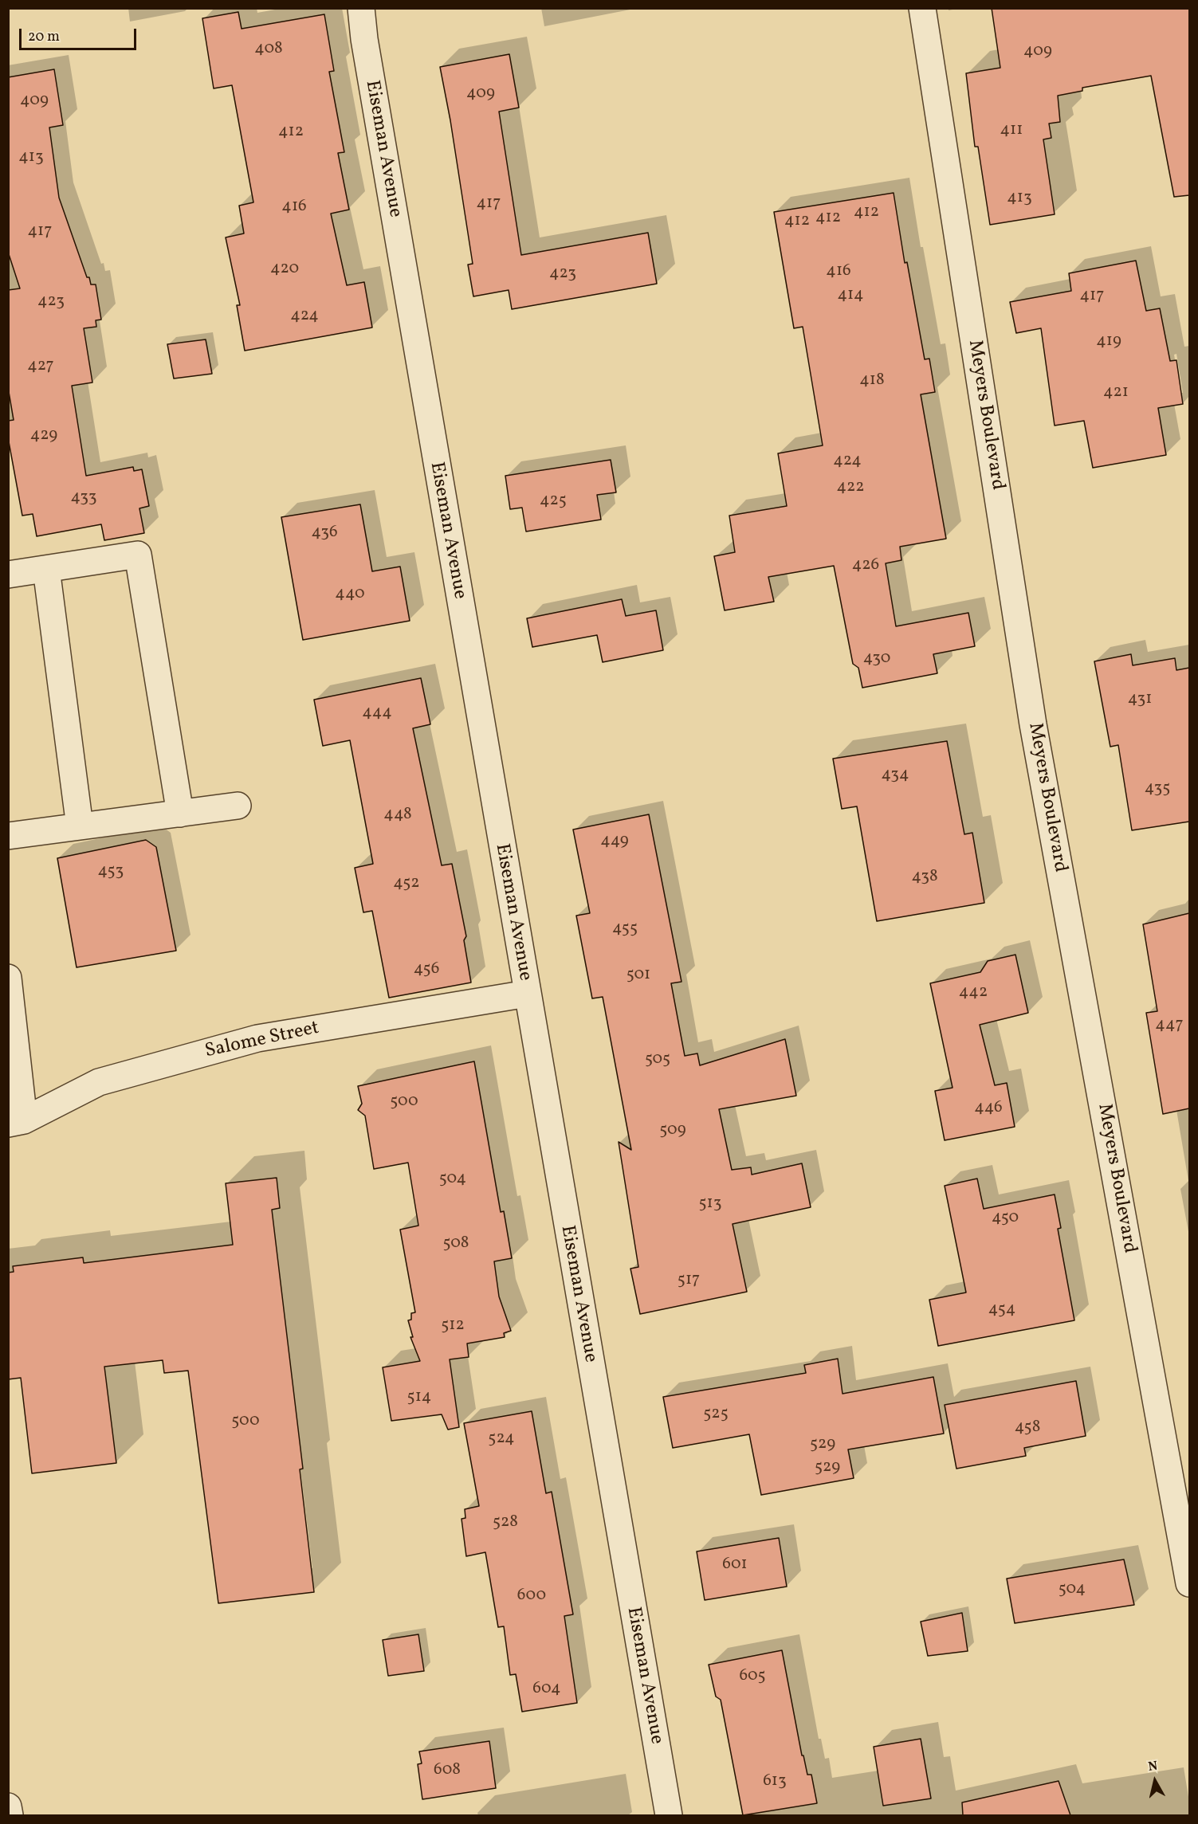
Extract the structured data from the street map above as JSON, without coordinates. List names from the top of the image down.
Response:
{
  "streets": {
    "street": ["Eiseman Avenue", "Meyers Boulevard", "Salome Street"]
  },
  "crossings": [
    ["Eiseman Avenue", "Salome Street"]
  ],
  "house_numbers": [
    "408",
    "409",
    "409",
    "409",
    "411",
    "412",
    "413",
    "413",
    "417",
    "416",
    "412",
    "412",
    "412",
    "417",
    "420",
    "416",
    "423",
    "414",
    "417",
    "423",
    "424",
    "419",
    "427",
    "418",
    "421",
    "429",
    "424",
    "422",
    "433",
    "425",
    "436",
    "426",
    "440",
    "430",
    "431",
    "444",
    "434",
    "435",
    "448",
    "449",
    "453",
    "438",
    "452",
    "455",
    "456",
    "501",
    "442",
    "447",
    "505",
    "500",
    "446",
    "509",
    "504",
    "513",
    "450",
    "508",
    "517",
    "454",
    "512",
    "514",
    "525",
    "500",
    "458",
    "524",
    "529",
    "529",
    "528",
    "601",
    "504",
    "600",
    "605",
    "604",
    "608",
    "613"
  ],
  "scale_bar": "20 m",
  "north": "top"
}
